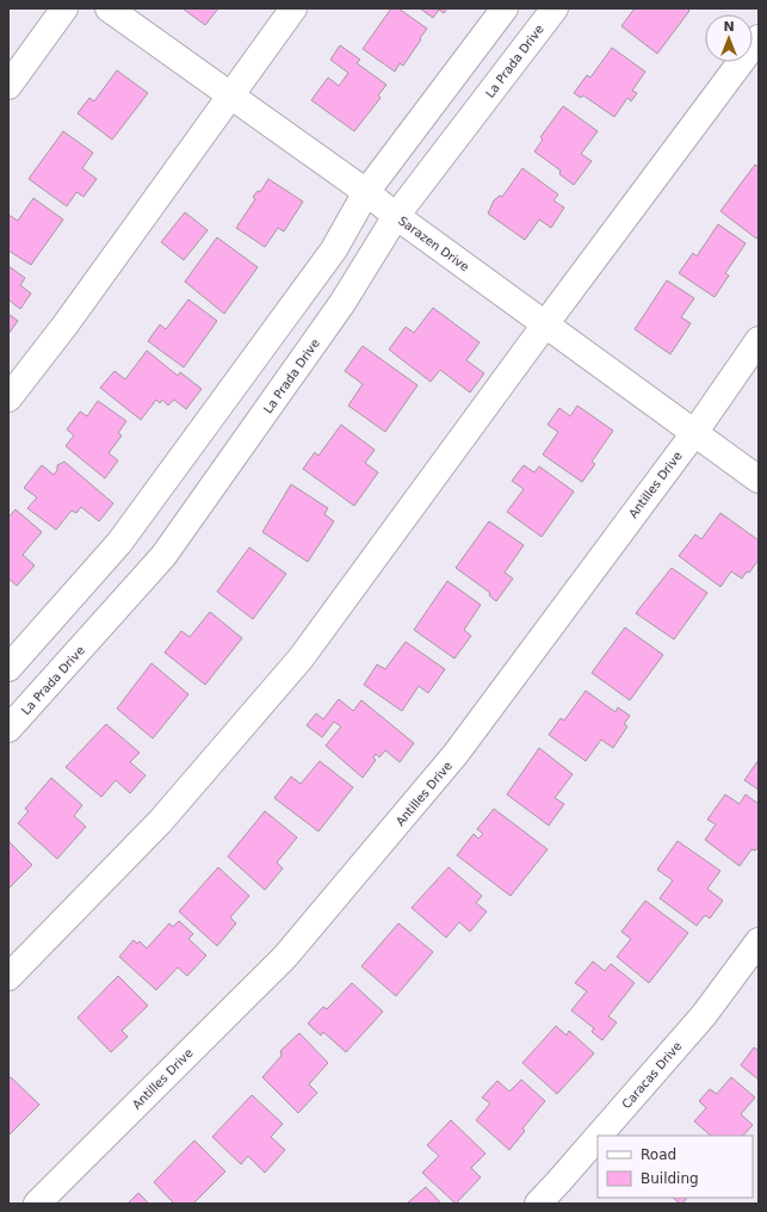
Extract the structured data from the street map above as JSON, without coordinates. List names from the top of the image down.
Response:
{
  "streets": {
    "street": [
      "La Prada Drive",
      "Sarazen Drive",
      "Antilles Drive",
      "Caracas Drive"
    ]
  },
  "crossings": [
    ["La Prada Drive", "Sarazen Drive"],
    ["Sarazen Drive", "Antilles Drive"]
  ],
  "legend": ["Road", "Building"],
  "north": "top"
}
